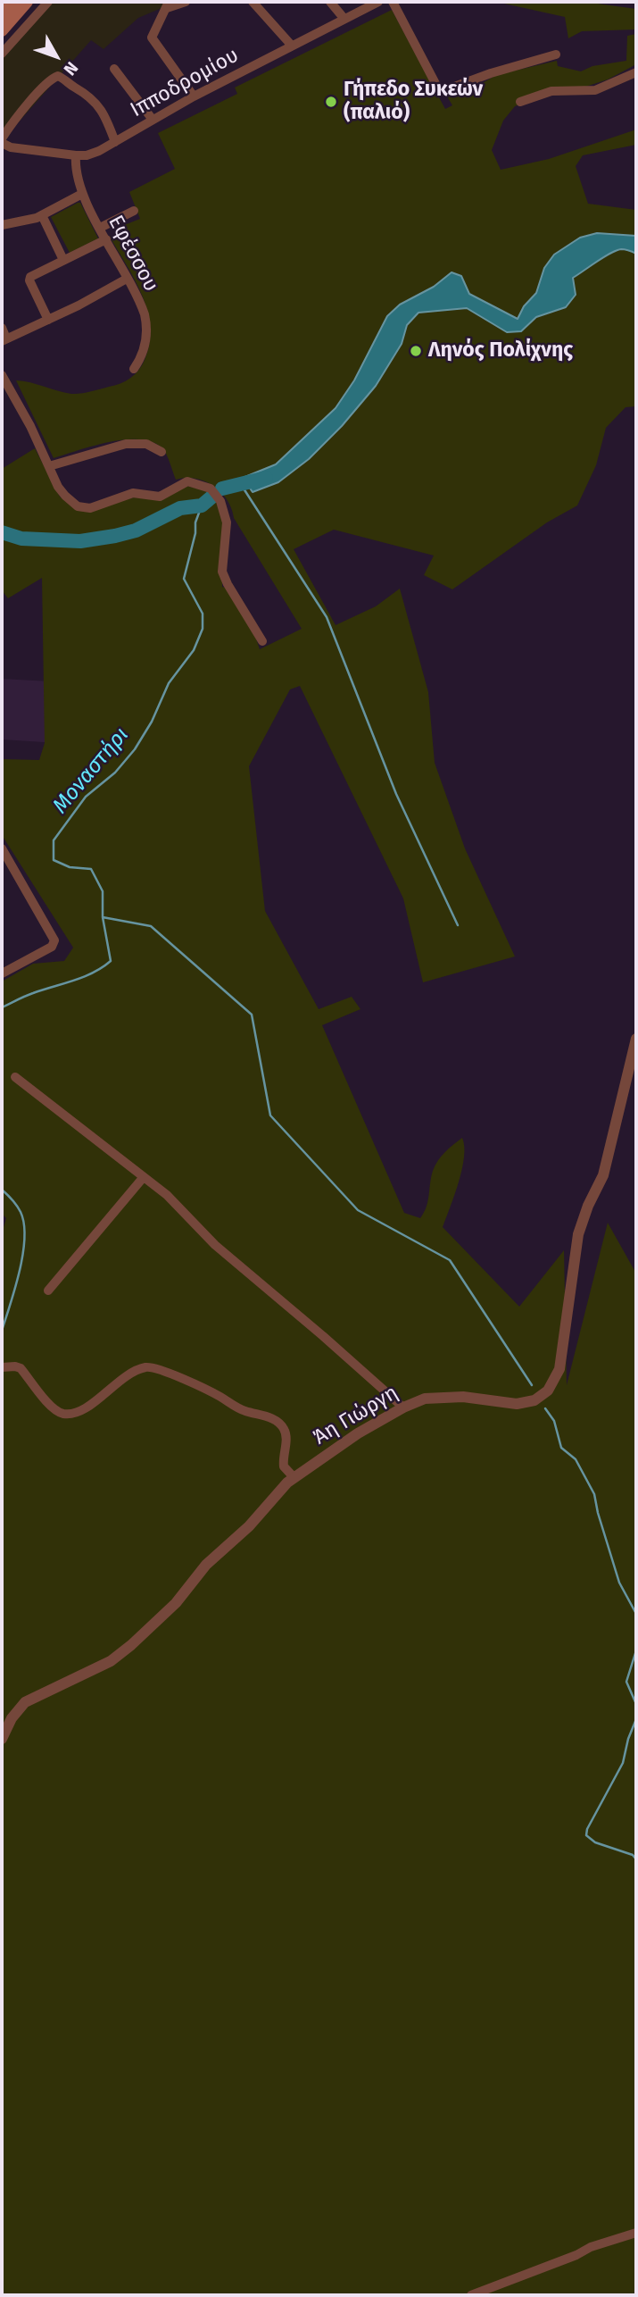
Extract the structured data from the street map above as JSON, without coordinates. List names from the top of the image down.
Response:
{
  "streets": {
    "street": ["Ιπποδρομίου", "Εφέσσου", "Άη Γιώργη"]
  },
  "crossings": [
    ["Ιπποδρομίου", "Εφέσσου"]
  ],
  "water": ["Μοναστήρι"],
  "places": ["Γήπεδο Συκεών (παλιό)", "Ληνός Πολίχνης"],
  "north": "bottom right"
}
